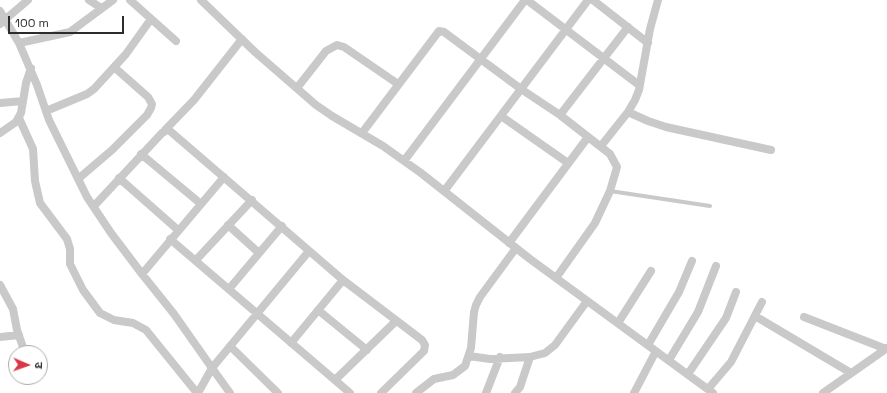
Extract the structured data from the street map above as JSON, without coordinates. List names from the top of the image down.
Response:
{
  "scale_bar": "100 m",
  "north": "right"
}
